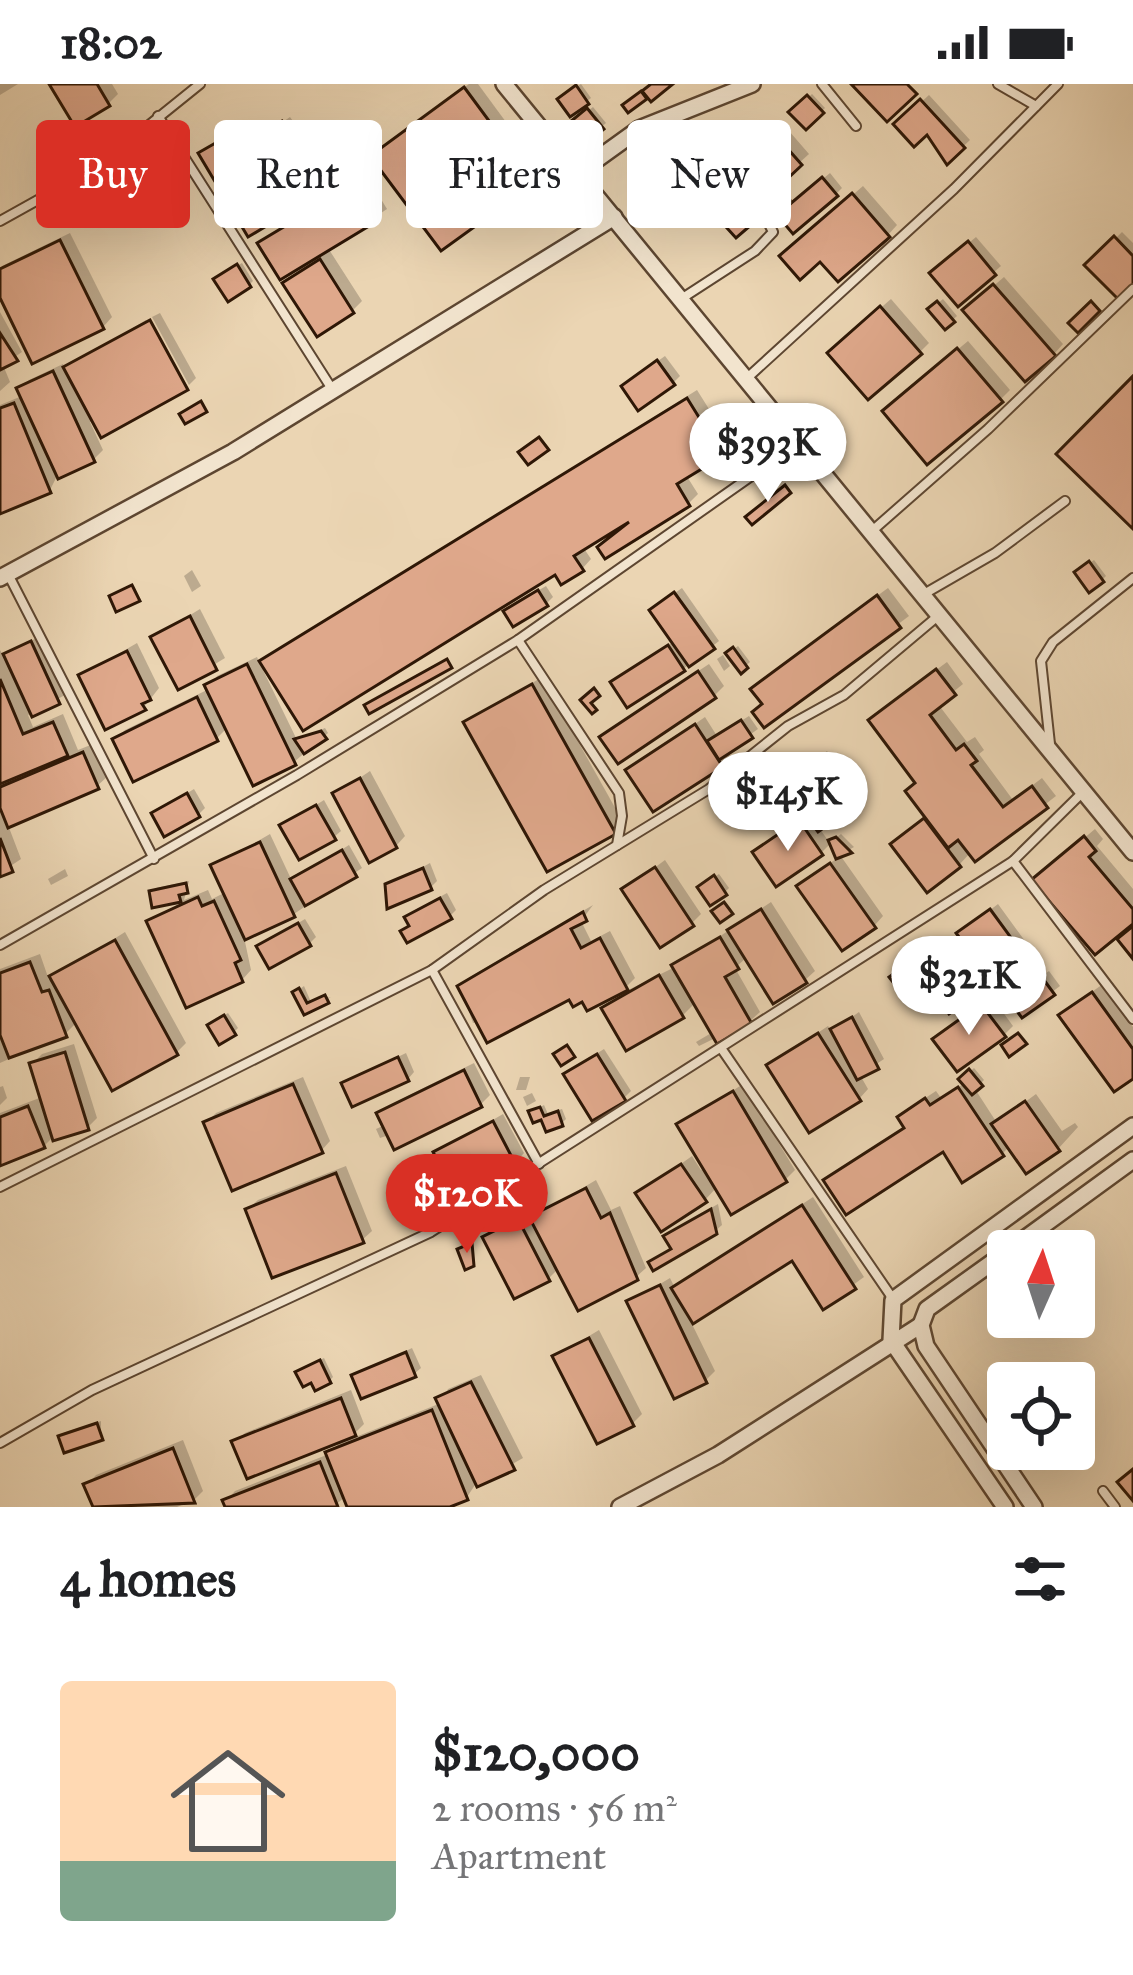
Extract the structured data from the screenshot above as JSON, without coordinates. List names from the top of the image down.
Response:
{
  "north": "top",
  "page": {
    "status": "18:02",
    "chip": [
      "Buy",
      "Rent",
      "Filters",
      "New"
    ],
    "price": [
      "$393K",
      "$145K",
      "$321K",
      "$120K"
    ],
    "heading": "4 homes",
    "list": [
      {
        "name": "$120,000",
        "note": "2 rooms · 56 m² · Apartment"
      }
    ]
  }
}
